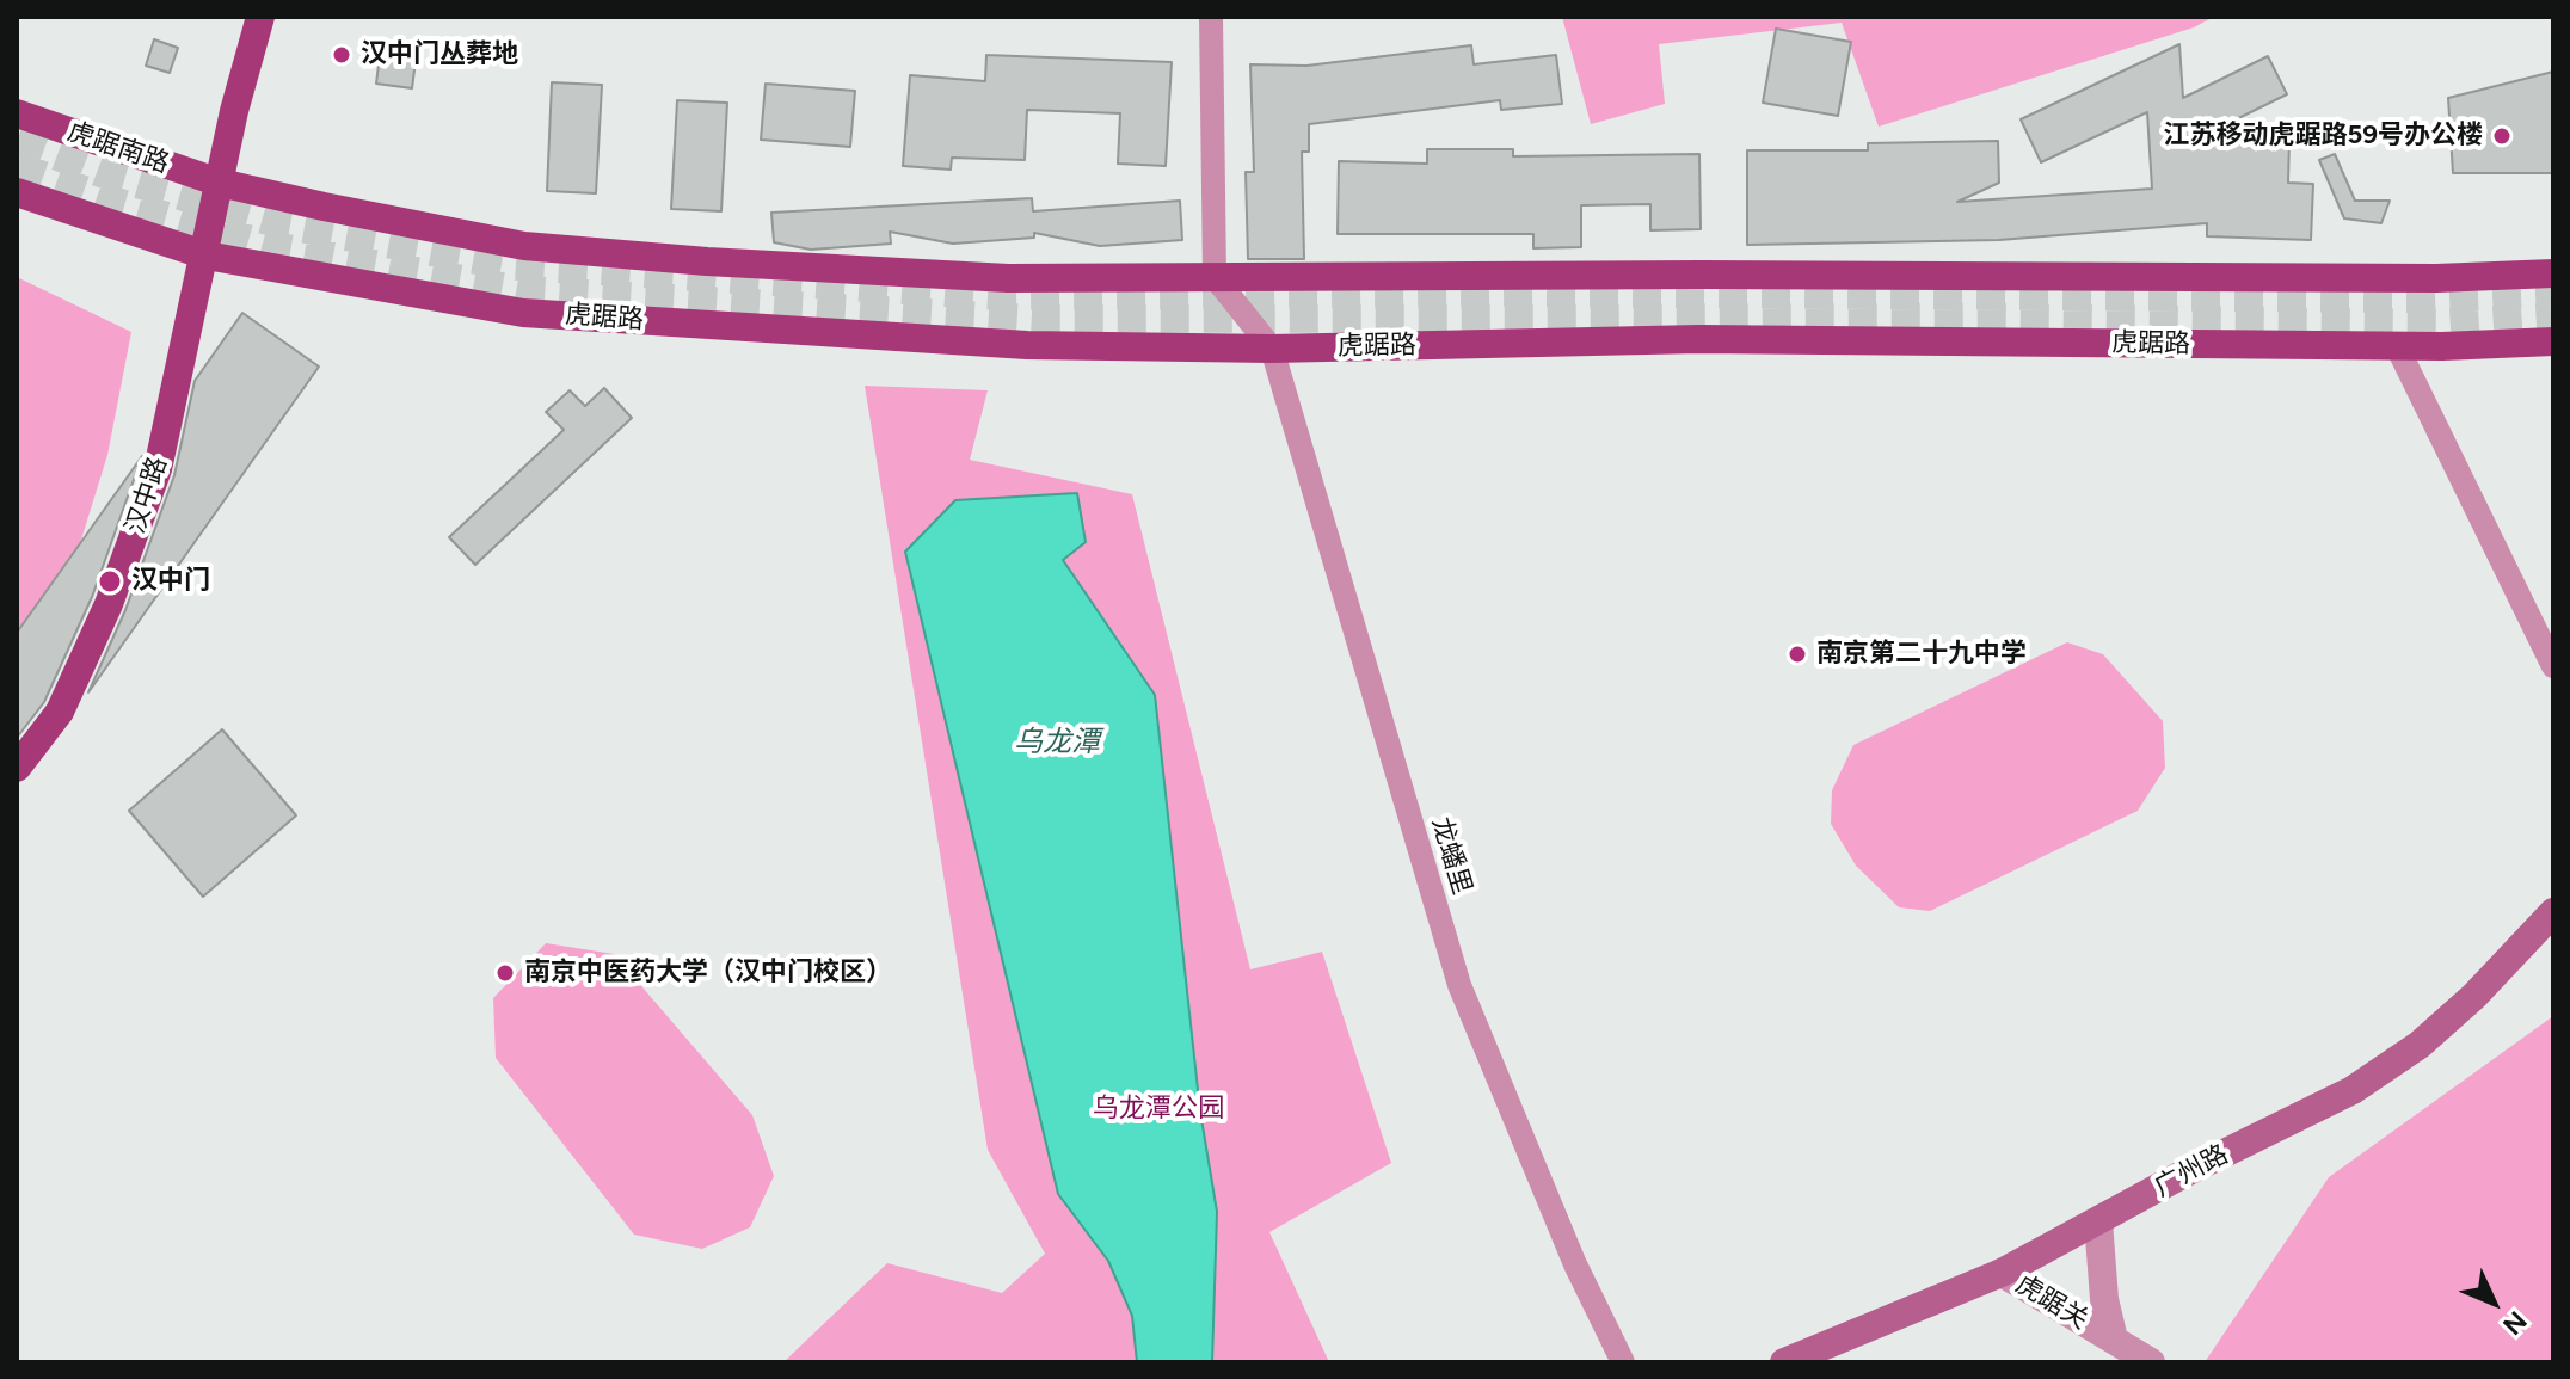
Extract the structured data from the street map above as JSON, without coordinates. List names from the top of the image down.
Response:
{
  "streets": {
    "main road": [
      "虎踞南路",
      "虎踞路",
      "汉中路",
      "广州路"
    ],
    "street": ["龙蟠里", "虎踞关"]
  },
  "crossings": [
    ["虎踞南路", "汉中路"],
    ["虎踞路", "汉中路"],
    ["虎踞路", "龙蟠里"],
    ["广州路", "虎踞关"]
  ],
  "water": ["乌龙潭"],
  "parks": ["乌龙潭公园"],
  "places": [
    "汉中门丛葬地",
    "江苏移动虎踞路59号办公楼",
    "汉中门",
    "南京第二十九中学",
    "南京中医药大学（汉中门校区）"
  ],
  "north": "bottom right"
}
